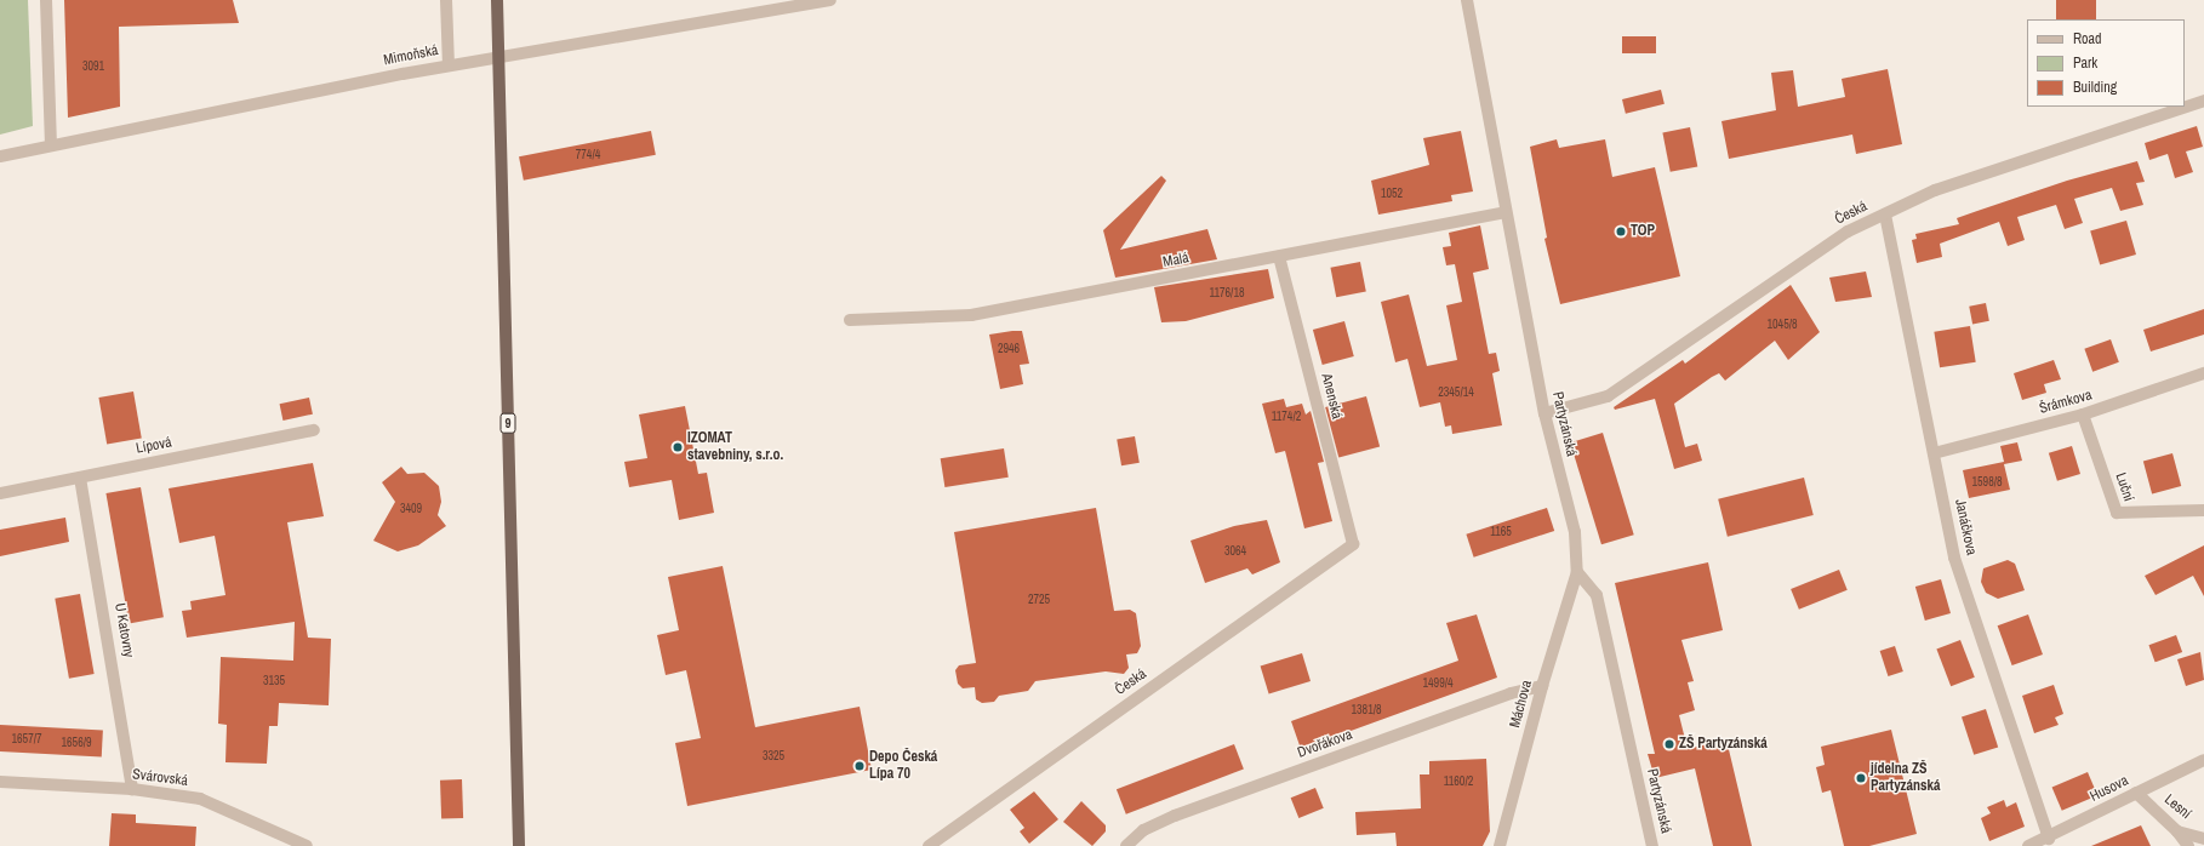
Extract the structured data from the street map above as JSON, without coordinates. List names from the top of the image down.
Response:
{
  "streets": {
    "main road": ["9"],
    "street": [
      "Mimoňská",
      "Česká",
      "Malá",
      "Anenská",
      "Šrámkova",
      "Partyzánská",
      "Lípová",
      "Luční",
      "Janáčkova",
      "U Katovny",
      "Máchova",
      "Dvořákova",
      "Svárovská",
      "Husova",
      "Lesní"
    ]
  },
  "crossings": [
    ["Česká", "Anenská"],
    ["Česká", "Partyzánská"],
    ["Česká", "Janáčkova"],
    ["Malá", "Anenská"],
    ["Malá", "Partyzánská"],
    ["Šrámkova", "Luční"],
    ["Šrámkova", "Janáčkova"],
    ["Partyzánská", "Máchova"],
    ["Lípová", "U Katovny"],
    ["Janáčkova", "Husova"],
    ["U Katovny", "Svárovská"],
    ["Máchova", "Dvořákova"],
    ["Husova", "Lesní"]
  ],
  "places": [
    "TOP",
    "IZOMAT stavebniny, s.r.o.",
    "ZŠ Partyzánská",
    "Depo Česká Lípa 70",
    "jídelna ZŠ Partyzánská"
  ],
  "house_numbers": [
    "3091",
    "774/4",
    "1052",
    "1176/18",
    "1045/8",
    "2946",
    "2345/14",
    "1174/2",
    "1598/8",
    "3409",
    "1165",
    "3064",
    "2725",
    "3135",
    "1499/4",
    "1381/8",
    "1657/7",
    "1656/9",
    "3325",
    "1160/2"
  ],
  "legend": ["Road", "Park", "Building"]
}
